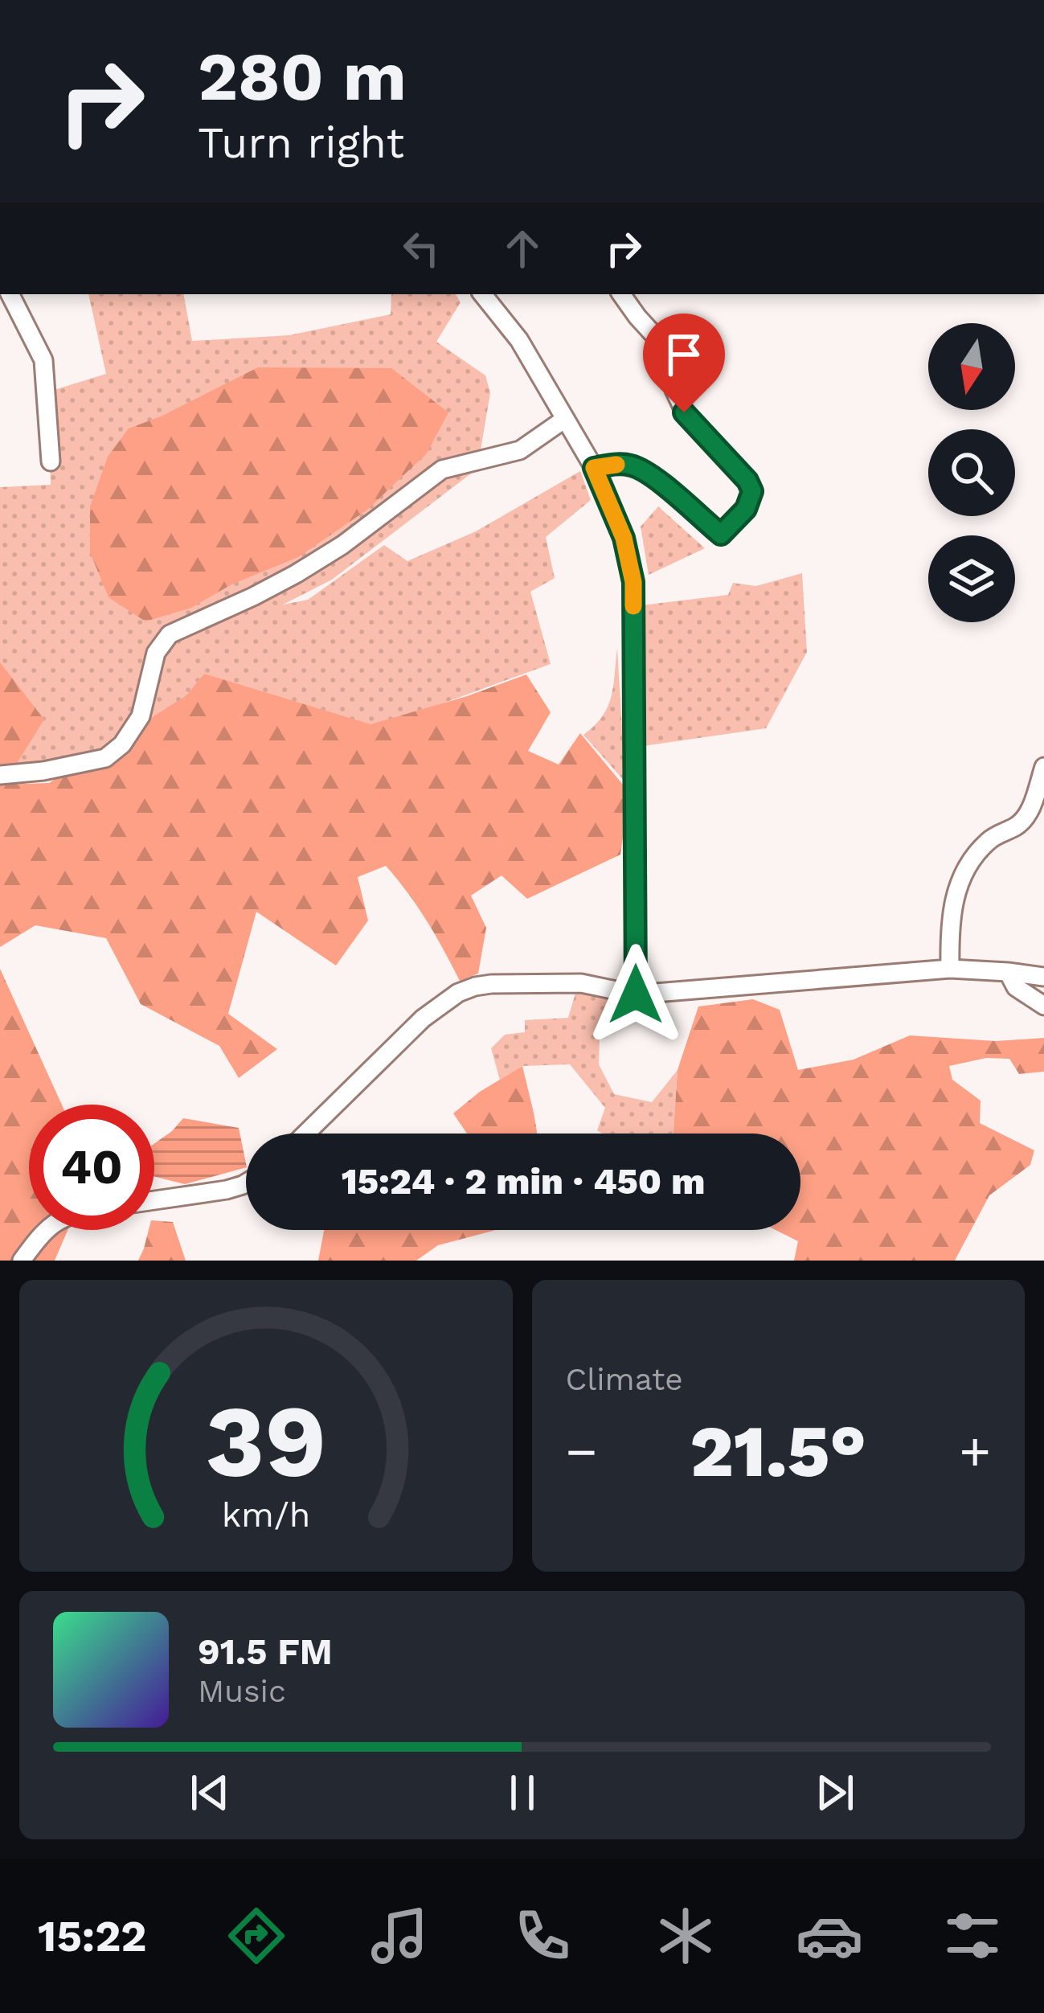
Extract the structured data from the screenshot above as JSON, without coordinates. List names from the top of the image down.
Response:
{
  "north": "bottom",
  "page": {
    "turn": ["280 m", "Turn right"],
    "limit": "40",
    "trip": "15:24 · 2 min · 450 m",
    "tile": "Climate",
    "heat": ["−", "21.5°", "+"],
    "song": ["91.5 FM", "Music"],
    "tabs": "15:22",
    "gauge": ["39", "km/h"]
  }
}
